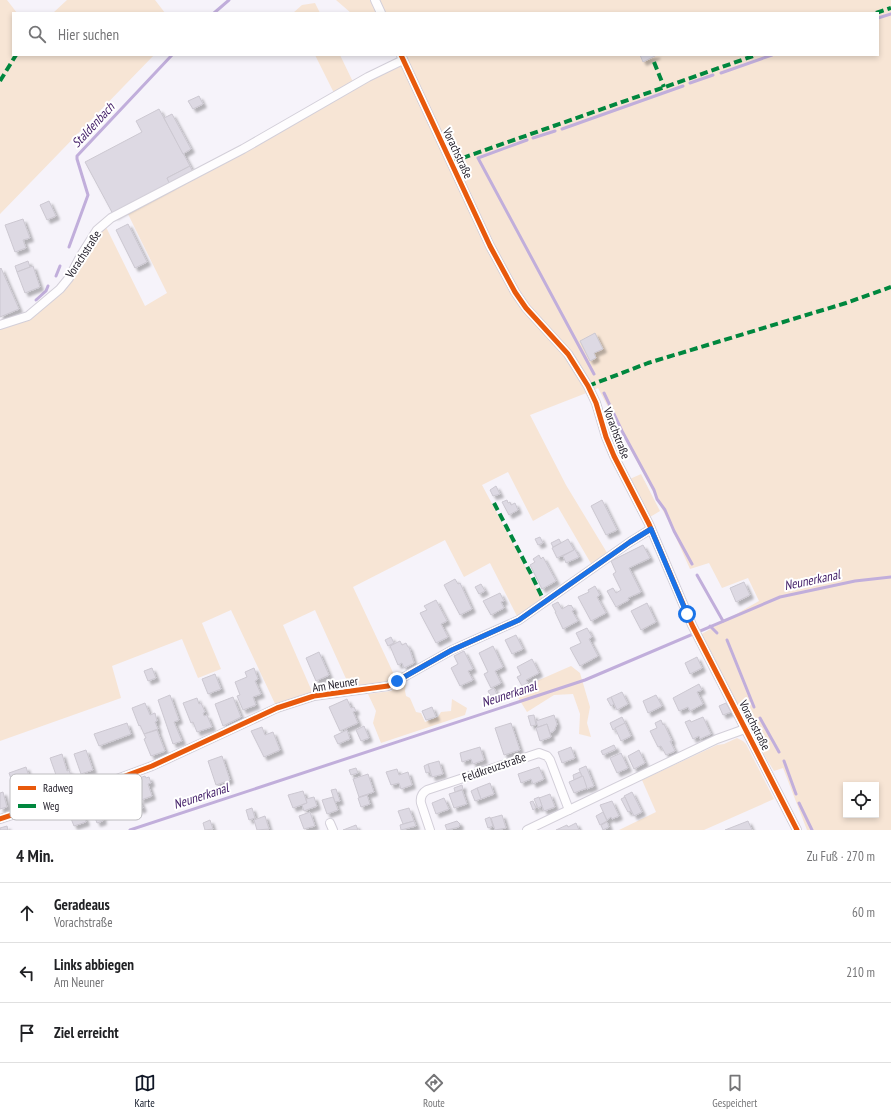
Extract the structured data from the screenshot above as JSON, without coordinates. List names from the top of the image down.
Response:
{
  "streets": {
    "street": ["Vorachstraße", "Am Neuner", "Feldkreuzstraße"]
  },
  "crossings": [
    ["Vorachstraße", "Am Neuner"]
  ],
  "water": ["Staldenbach", "Neunerkanal"],
  "legend": ["Radweg", "Weg"],
  "page": {
    "search": "Hier suchen",
    "heading": ["4 Min.", "Zu Fuß · 270 m"],
    "list": [
      ["Geradeaus", "Vorachstraße", "60 m"],
      ["Links abbiegen", "Am Neuner", "210 m"],
      "Ziel erreicht"
    ],
    "nav": ["Karte", "Route", "Gespeichert"]
  }
}
